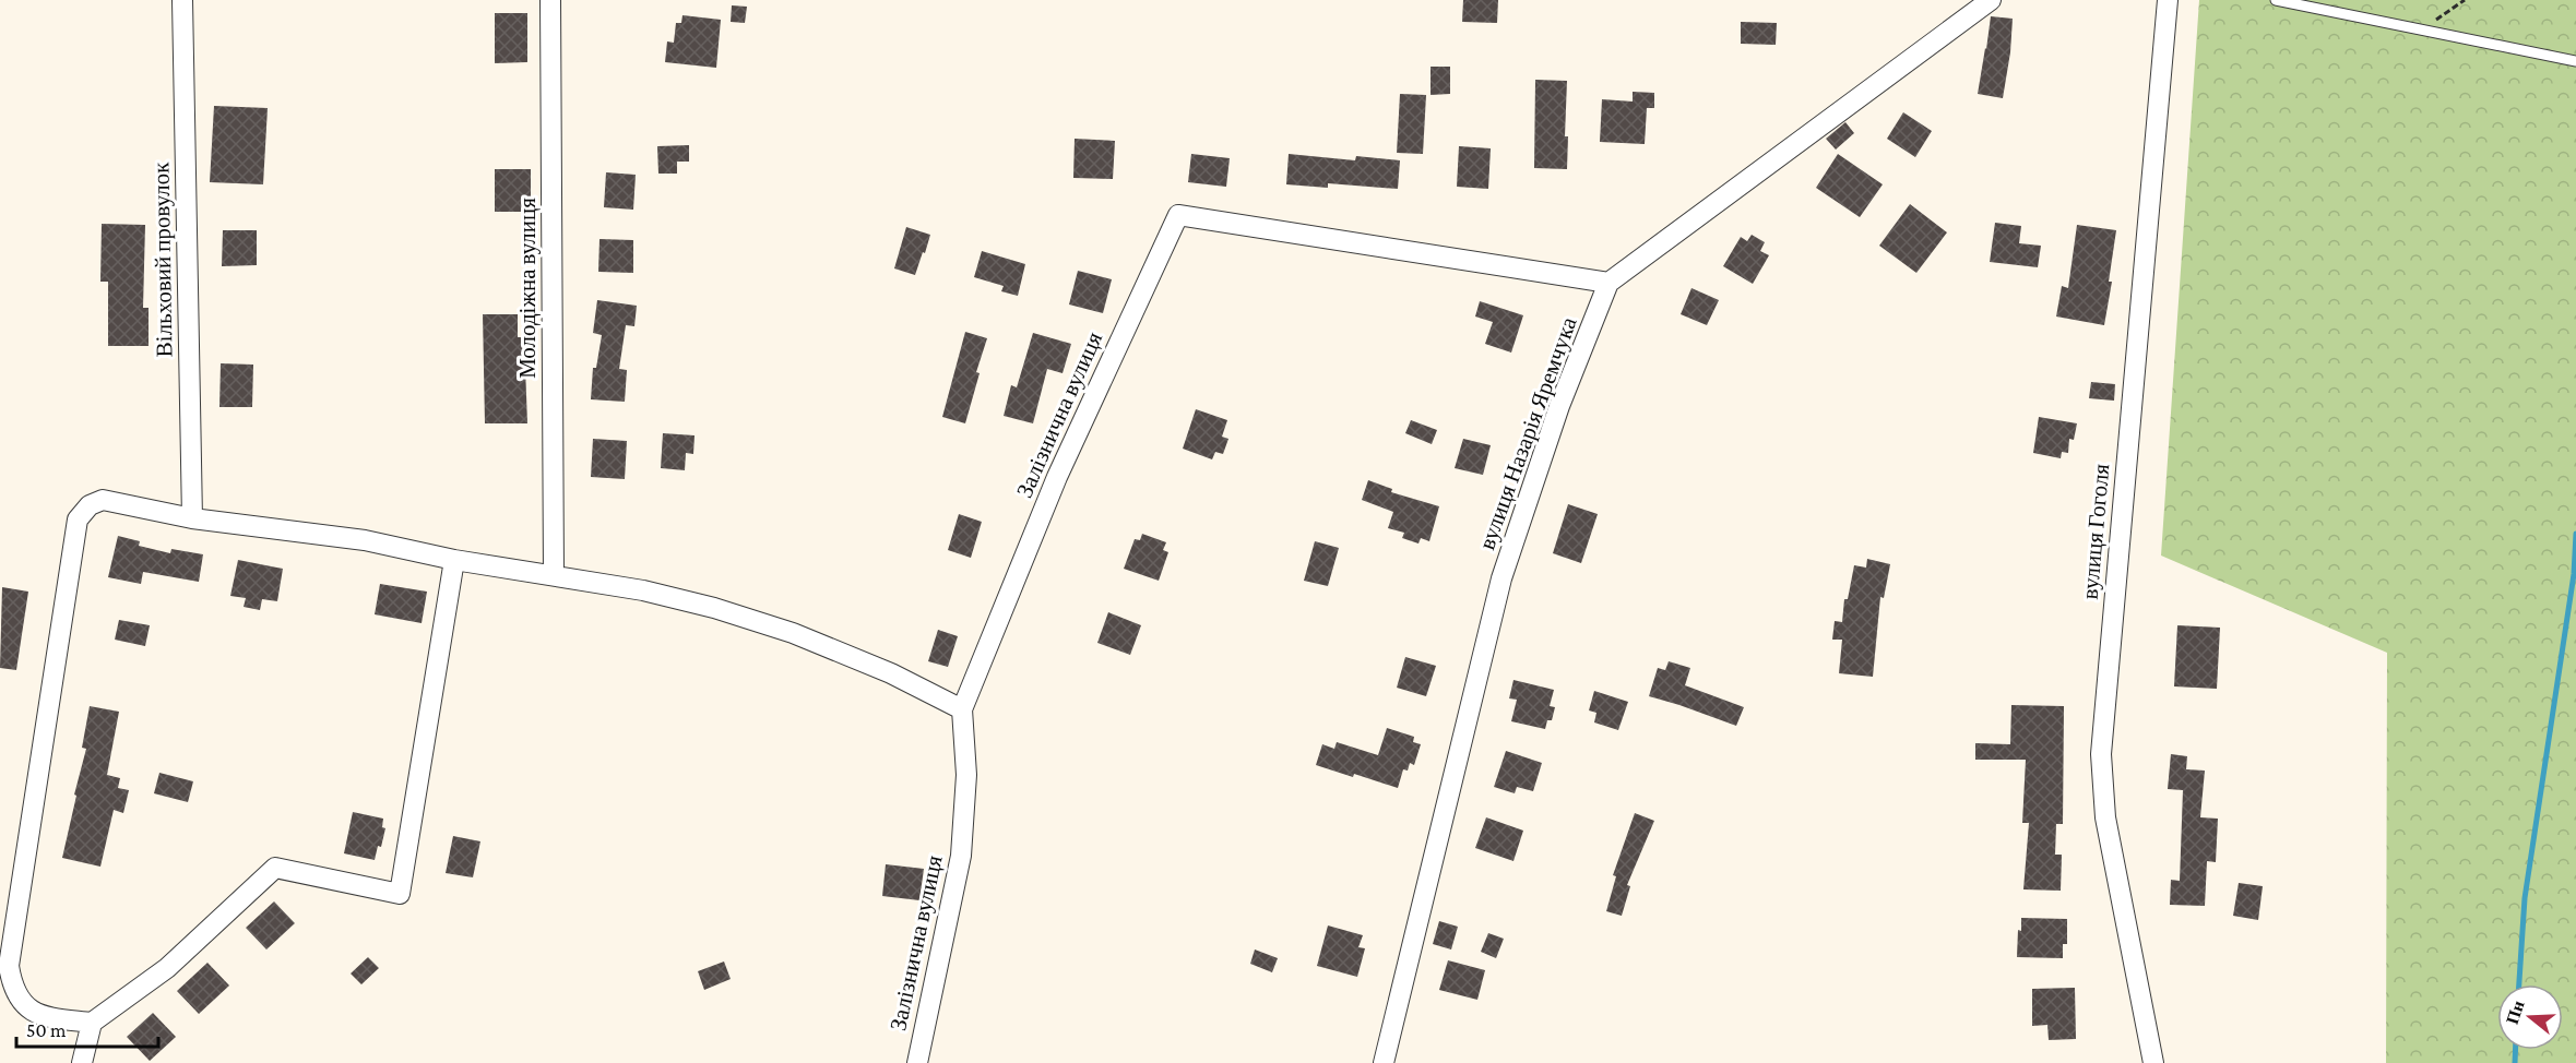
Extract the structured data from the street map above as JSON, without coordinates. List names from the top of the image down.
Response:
{
  "streets": {
    "street": [
      "Вільховий провулок",
      "Молодіжна вулиця",
      "Залізнична вулиця",
      "вулиця Назарія Яремчука",
      "вулиця Гоголя"
    ]
  },
  "crossings": [
    ["Залізнична вулиця", "вулиця Назарія Яремчука"]
  ],
  "scale_bar": "50 m",
  "north": "left"
}
